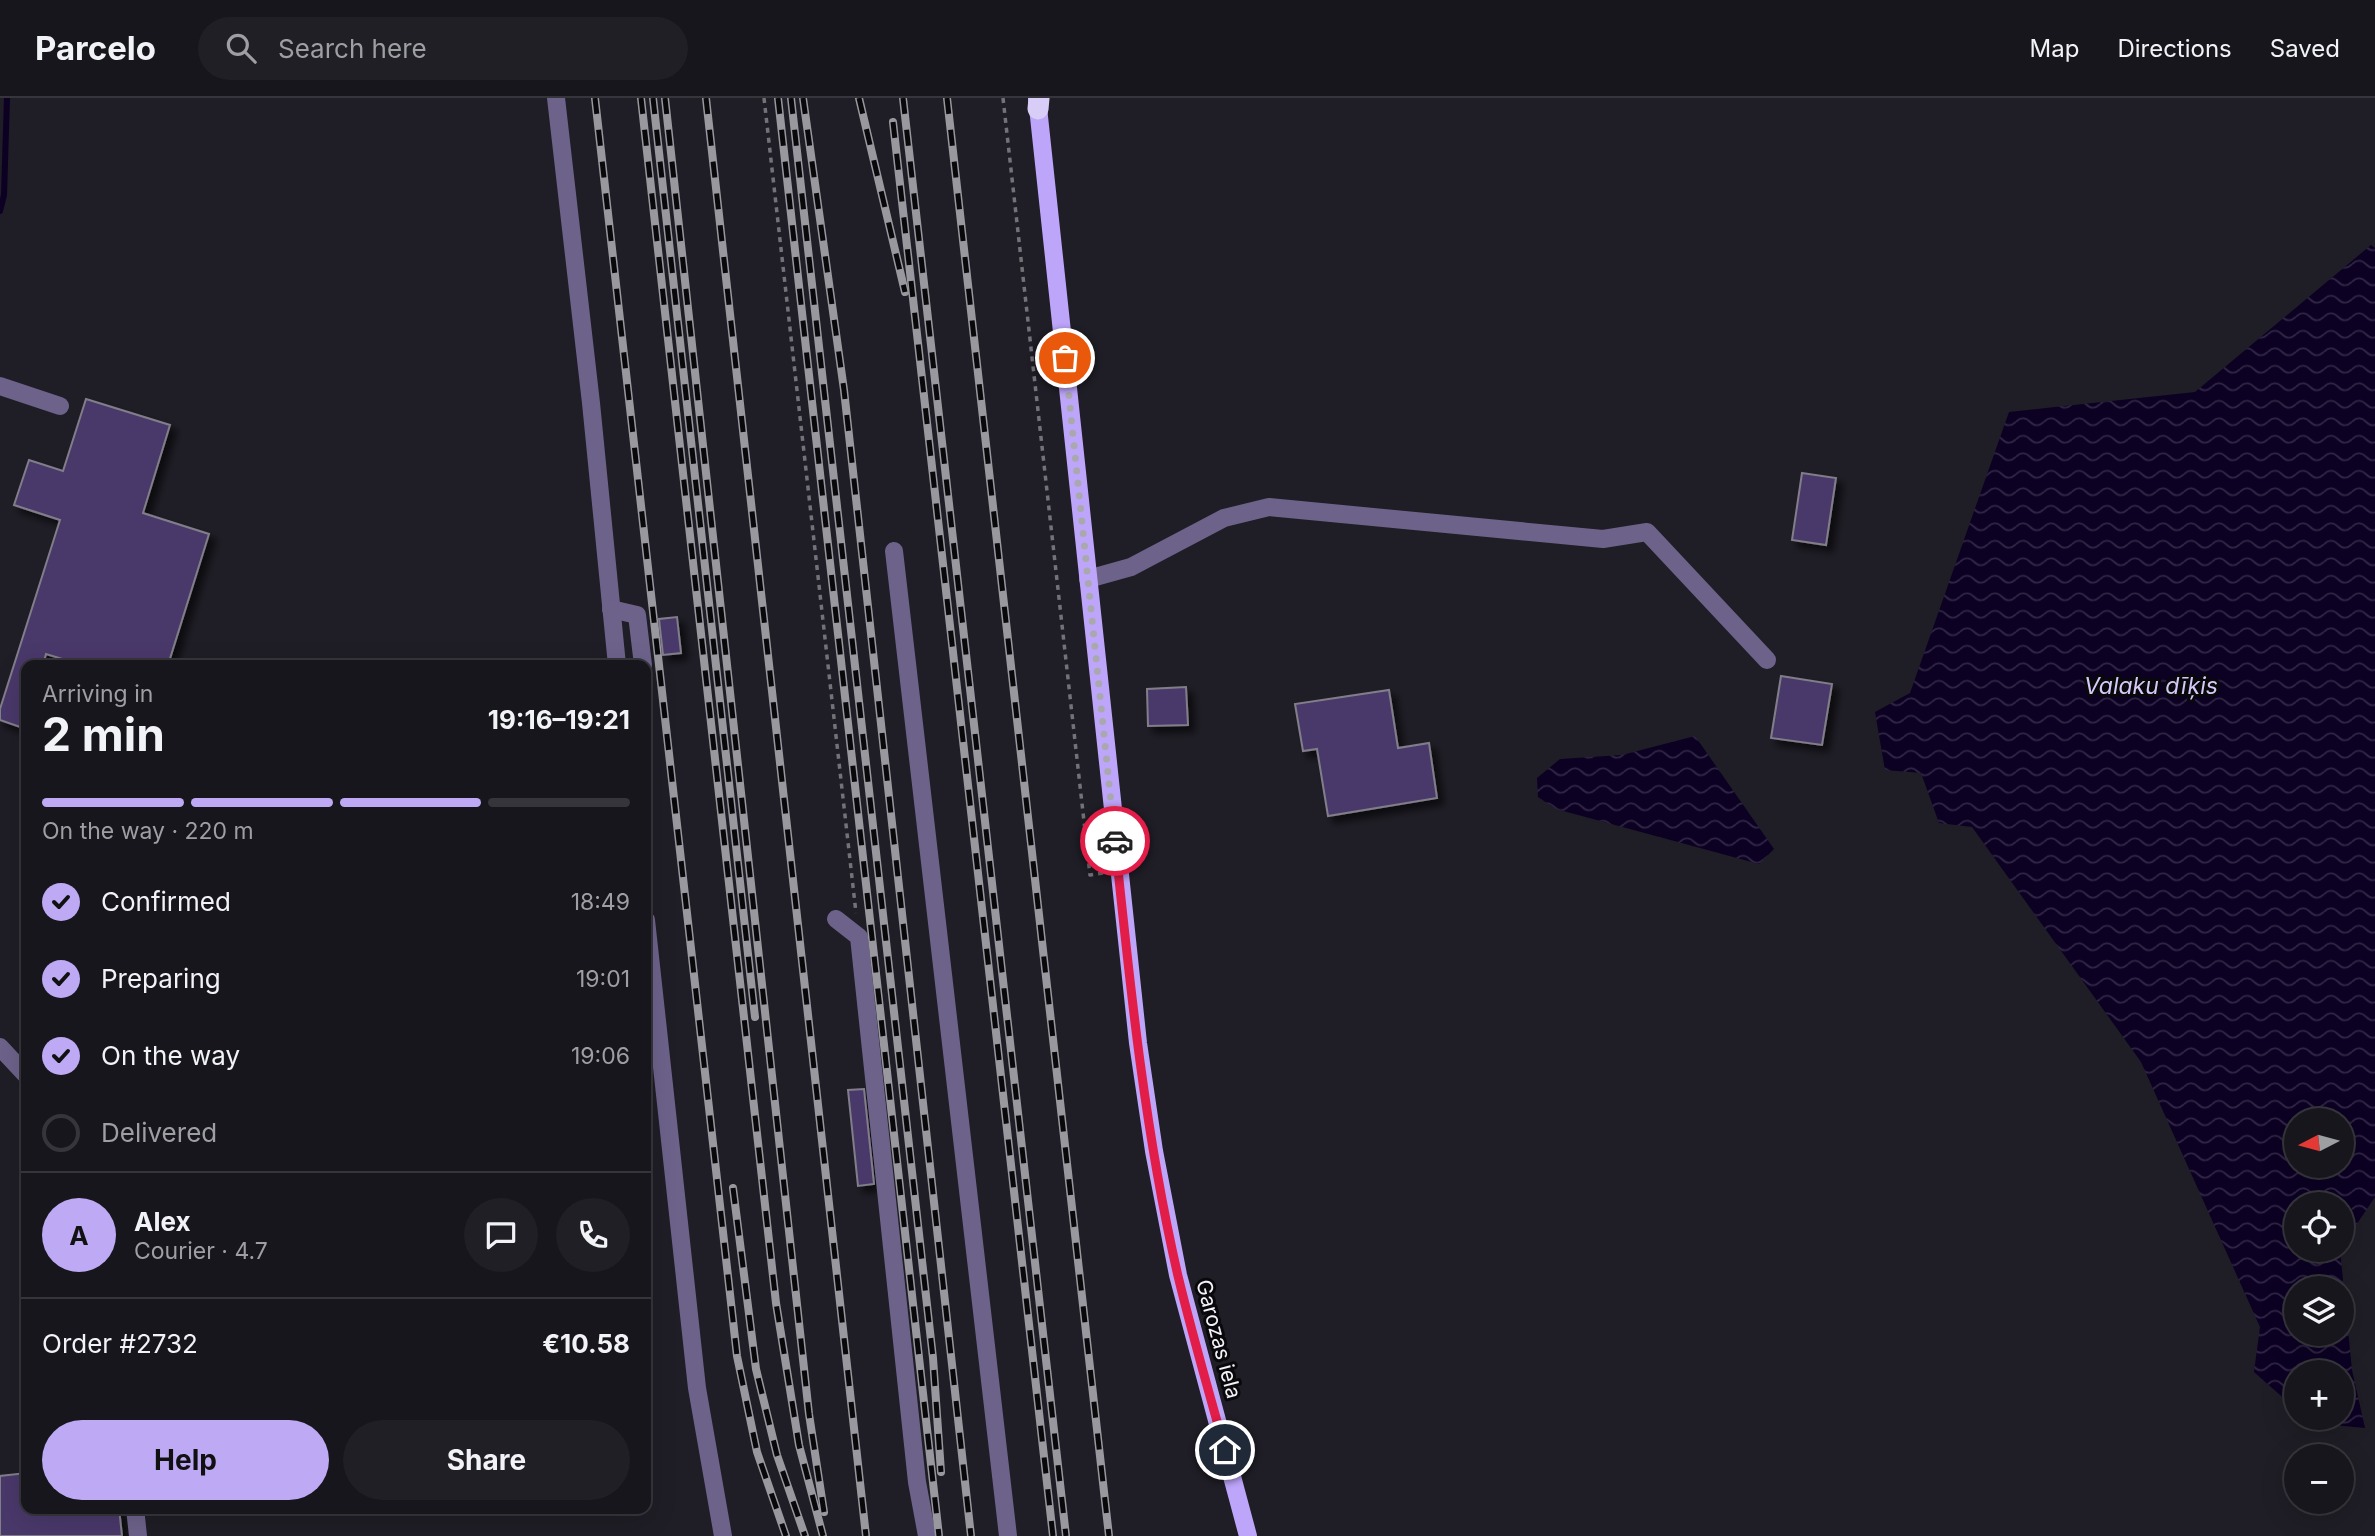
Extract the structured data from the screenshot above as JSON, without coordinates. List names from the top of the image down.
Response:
{
  "streets": {
    "main road": ["Garozas iela"]
  },
  "water": ["Valaku dīķis"],
  "north": "left",
  "page": {
    "header": "Parcelo",
    "search": "Search here",
    "nav": ["Map", "Directions", "Saved"],
    "heading": ["2 min", "Arriving in", "19:16–19:21"],
    "panel": [
      "Alex",
      "Courier · 4.7",
      "Order #2732",
      "€10.58"
    ],
    "bar": "On the way · 220 m",
    "list": [
      ["Confirmed", "18:49"],
      ["Preparing", "19:01"],
      ["On the way", "19:06"],
      "Delivered"
    ],
    "map_buttons": ["+", "−"],
    "round": "A",
    "buttons": ["Help", "Share"]
  }
}
